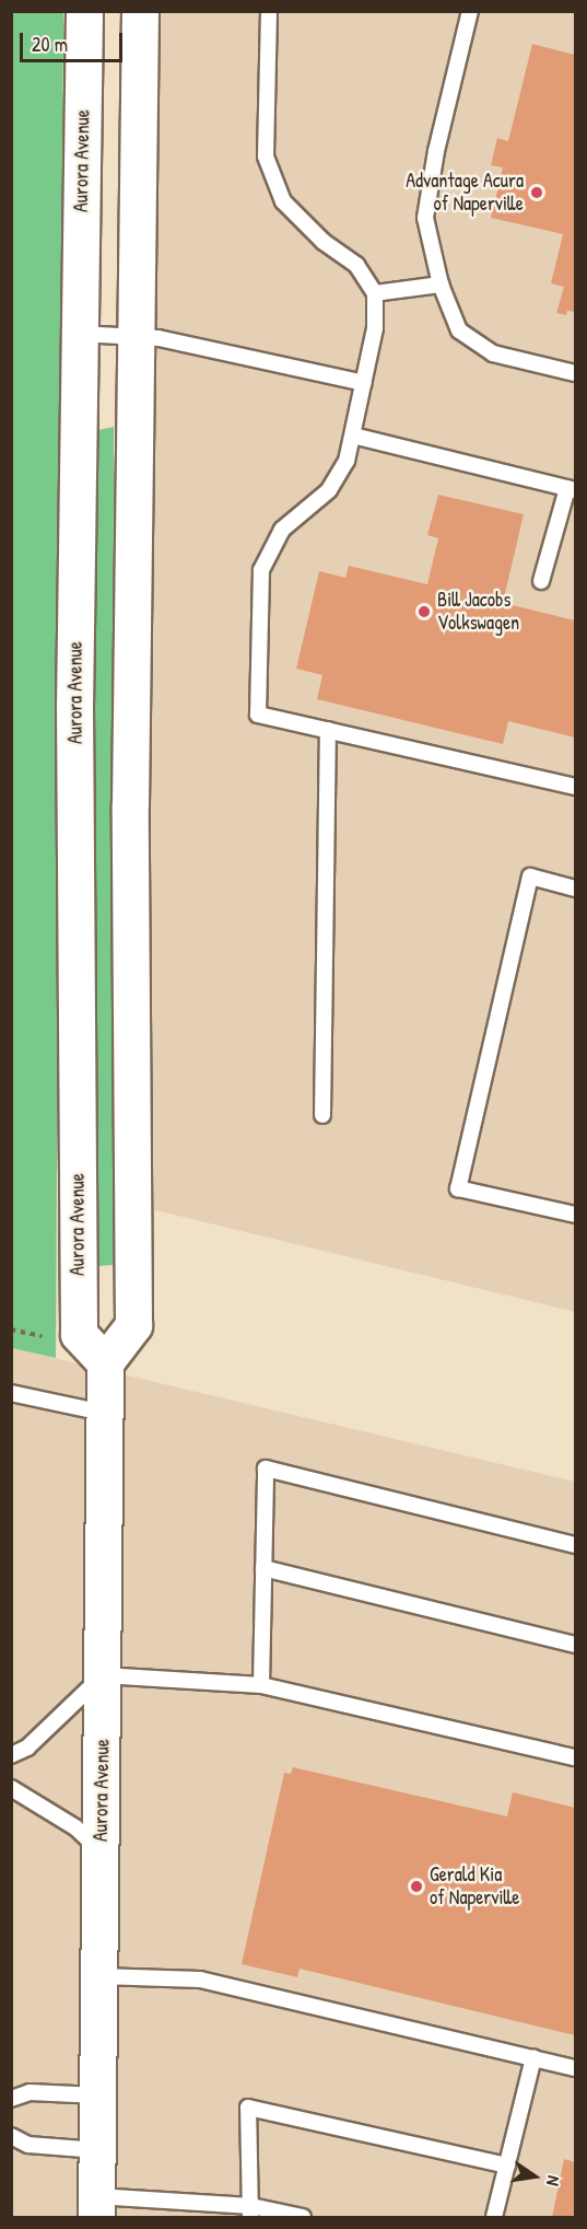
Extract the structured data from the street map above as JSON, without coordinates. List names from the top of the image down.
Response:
{
  "streets": {
    "main road": ["Aurora Avenue"]
  },
  "places": ["Advantage Acura of Naperville", "Bill Jacobs Volkswagen", "Gerald Kia of Naperville"],
  "scale_bar": "20 m",
  "north": "right"
}
